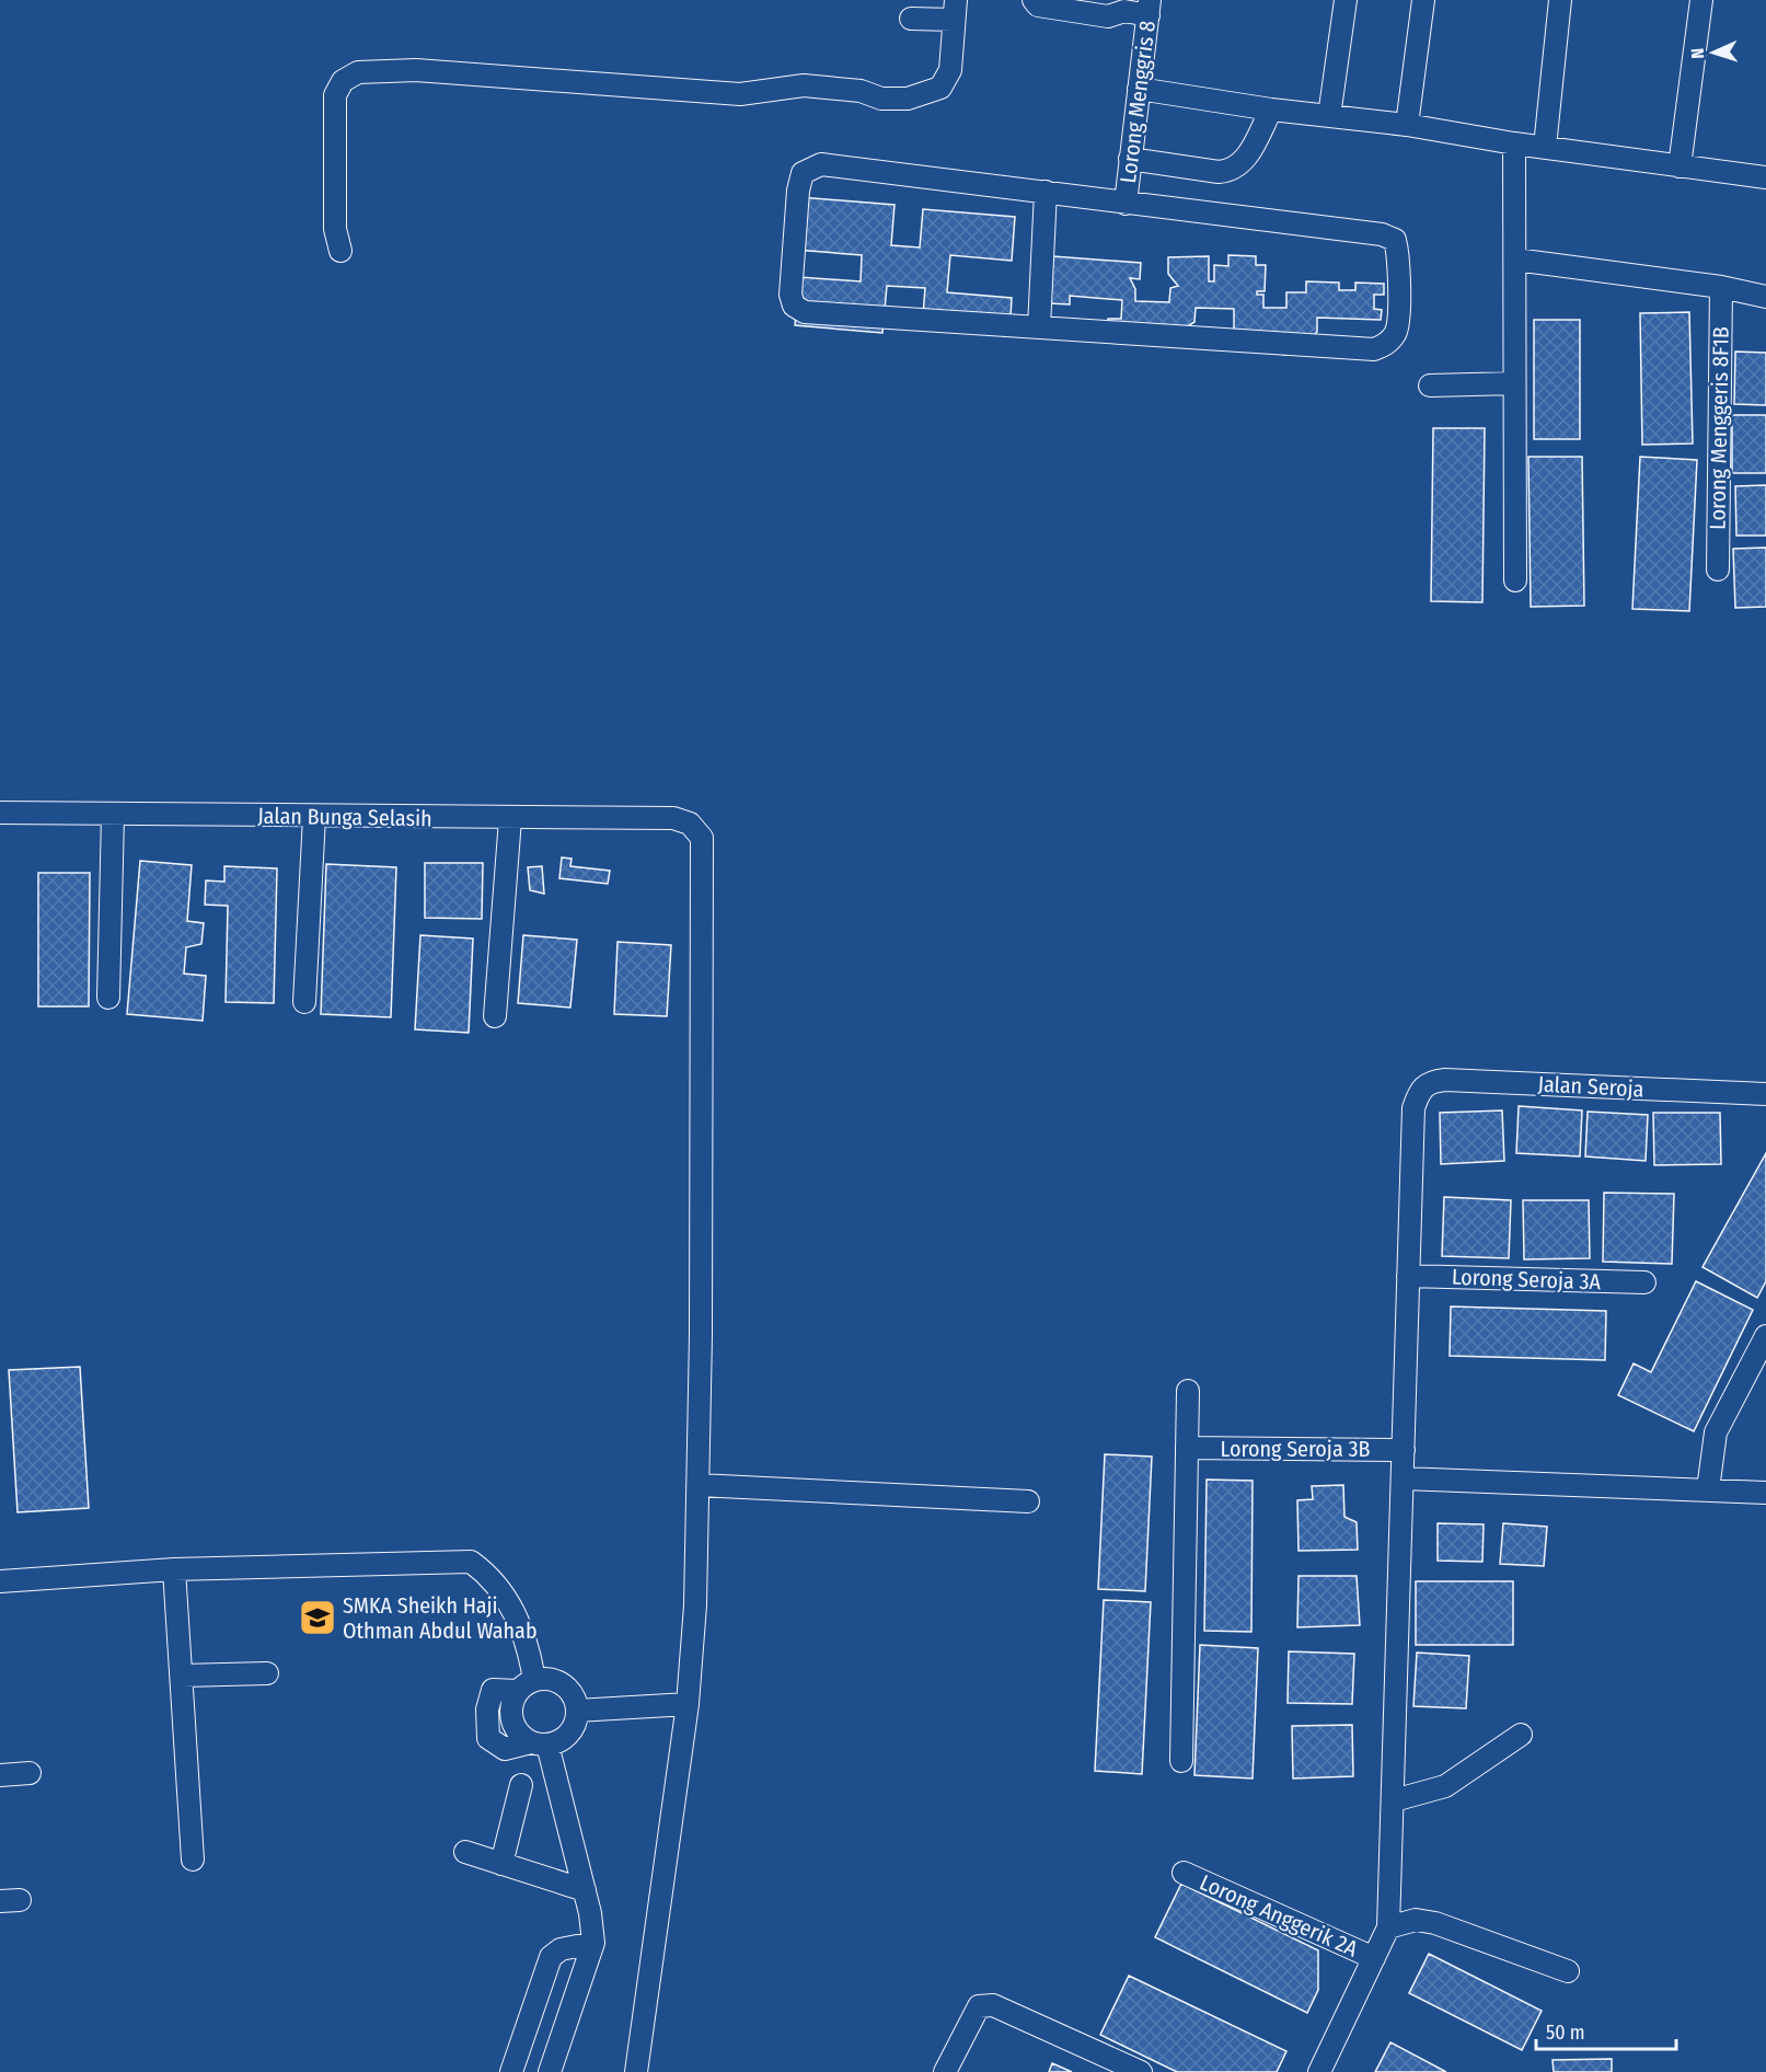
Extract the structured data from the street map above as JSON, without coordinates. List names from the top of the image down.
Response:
{
  "streets": {
    "street": [
      "Lorong Menggris 8",
      "Lorong Menggeris 8F1B",
      "Jalan Bunga Selasih",
      "Jalan Seroja",
      "Lorong Seroja 3A",
      "Lorong Seroja 3B",
      "Lorong Anggerik 2A"
    ]
  },
  "crossings": [
    ["Jalan Seroja", "Lorong Seroja 3A"]
  ],
  "places": {
    "school or university": ["SMKA Sheikh Haji Othman Abdul Wahab"]
  },
  "scale_bar": "50 m",
  "north": "left"
}
